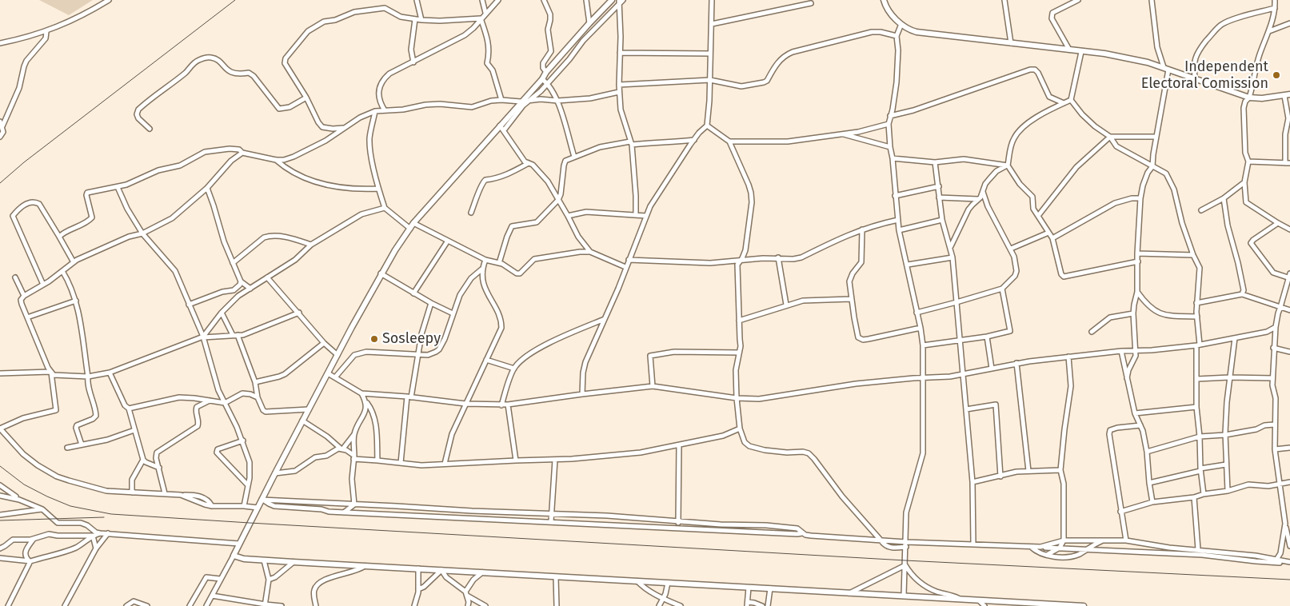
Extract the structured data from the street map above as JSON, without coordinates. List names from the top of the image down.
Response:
{
  "places": ["Independent Electoral Comission", "Sosleepy"]
}
